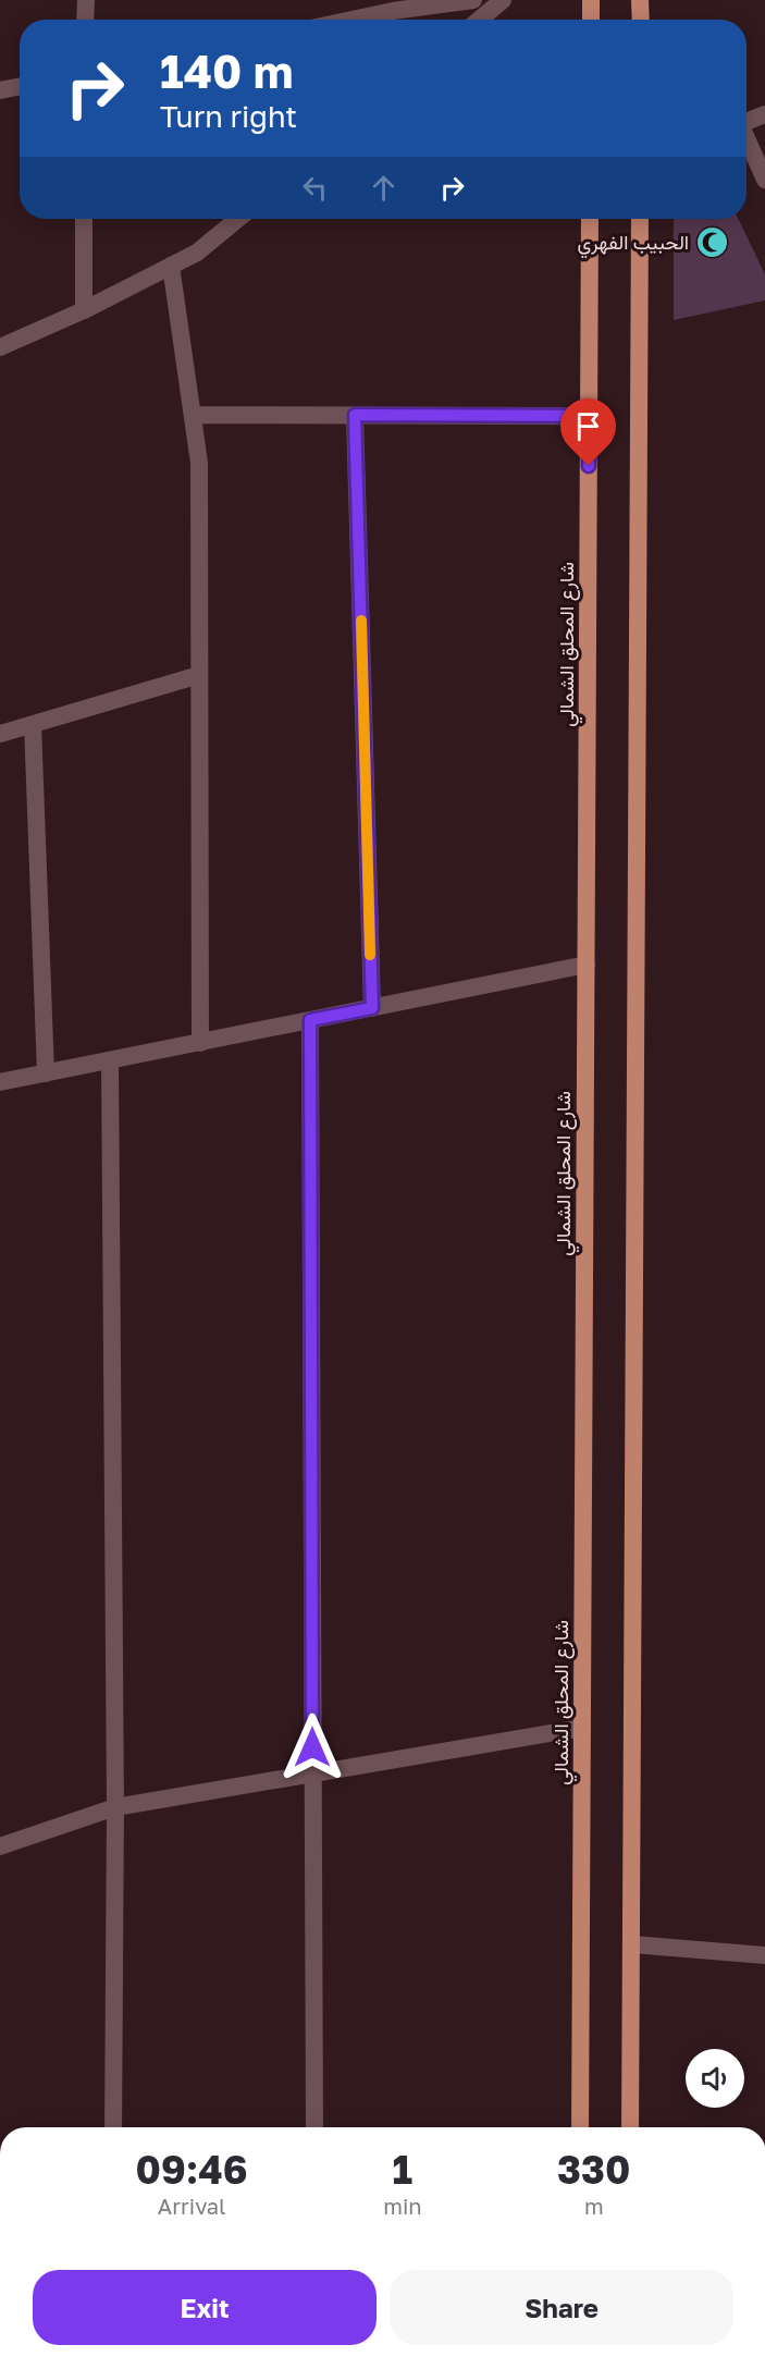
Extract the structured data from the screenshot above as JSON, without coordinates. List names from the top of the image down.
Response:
{
  "streets": {
    "highway": ["شارع المحلق الشمالي"]
  },
  "places": {
    "mosque": ["الحبيب الفهري"]
  },
  "page": {
    "turn": ["140 m", "Turn right"],
    "eta": [
      "09:46",
      "Arrival",
      "1",
      "min",
      "330",
      "m"
    ],
    "buttons": ["Exit", "Share"]
  }
}
